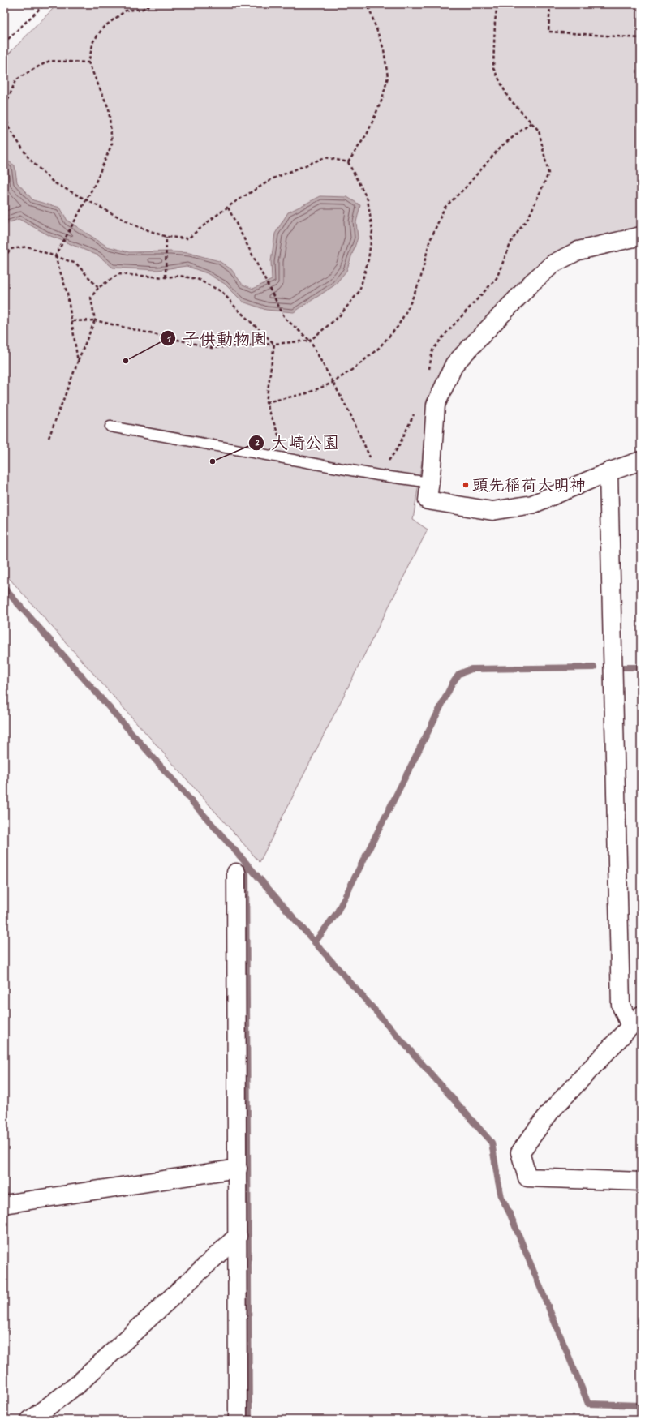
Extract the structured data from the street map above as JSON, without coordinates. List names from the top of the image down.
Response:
{
  "places": ["子供動物園", "大崎公園", "頭先稲荷大明神"]
}
